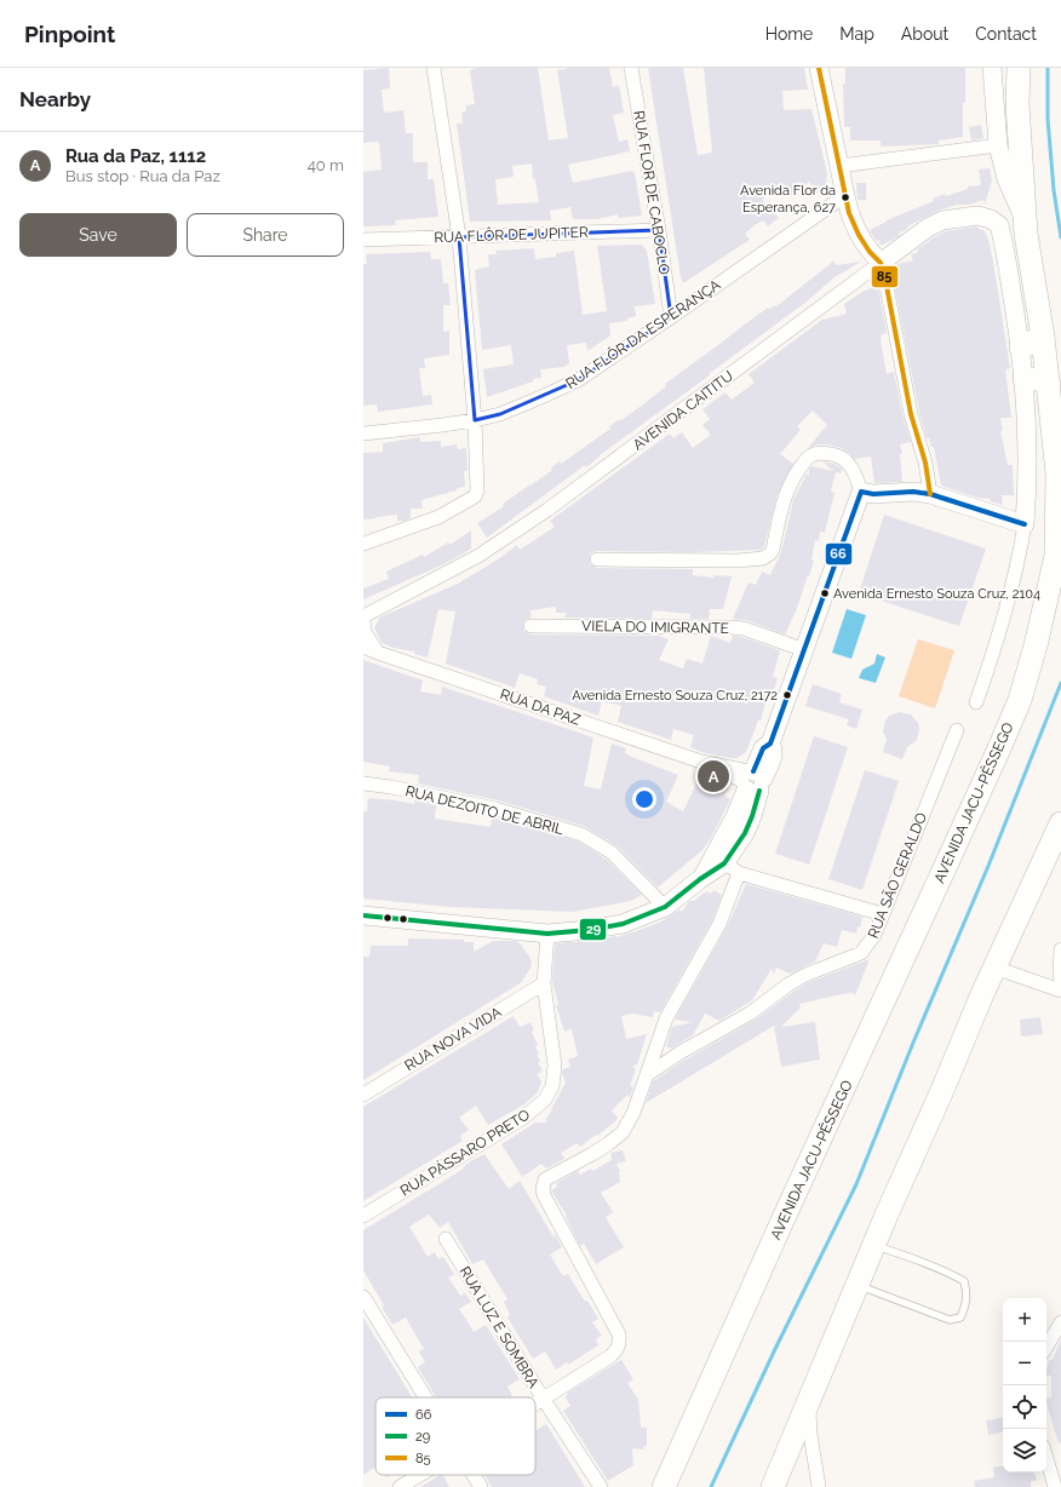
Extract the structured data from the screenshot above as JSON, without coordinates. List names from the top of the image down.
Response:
{
  "streets": {
    "highway": ["AVENIDA JACU-PÊSSEGO"],
    "street": [
      "RUA FLOR DE CABOCLO",
      "RUA FLÔR DE JUPITER",
      "RUA FLÔR DA ESPERANÇA",
      "AVENIDA CAITITU",
      "VIELA DO IMIGRANTE",
      "RUA DA PAZ",
      "RUA DEZOITO DE ABRIL",
      "RUA SÃO GERALDO",
      "RUA NOVA VIDA",
      "RUA PÁSSARO PRETO",
      "RUA LUZ E SOMBRA"
    ]
  },
  "crossings": [
    ["RUA FLOR DE CABOCLO", "RUA FLÔR DE JUPITER"],
    ["RUA FLOR DE CABOCLO", "RUA FLÔR DA ESPERANÇA"],
    ["RUA NOVA VIDA", "RUA PÁSSARO PRETO"]
  ],
  "places": ["Avenida Flor da Esperança, 627", "Avenida Ernesto Souza Cruz, 2104", "Avenida Ernesto Souza Cruz, 2172"],
  "lines": ["transit line 85", "transit line 66", "transit line 29"],
  "legend": ["66", "29", "85"],
  "page": {
    "header": "Pinpoint",
    "nav": [
      "Home",
      "Map",
      "About",
      "Contact"
    ],
    "heading": "Nearby",
    "list": [
      {
        "mark": "A",
        "name": "Rua da Paz, 1112",
        "note": "Bus stop · Rua da Paz",
        "value": "40 m"
      }
    ],
    "buttons": ["Save", "Share"],
    "pins": "A",
    "map_buttons": ["+", "−"]
  }
}
